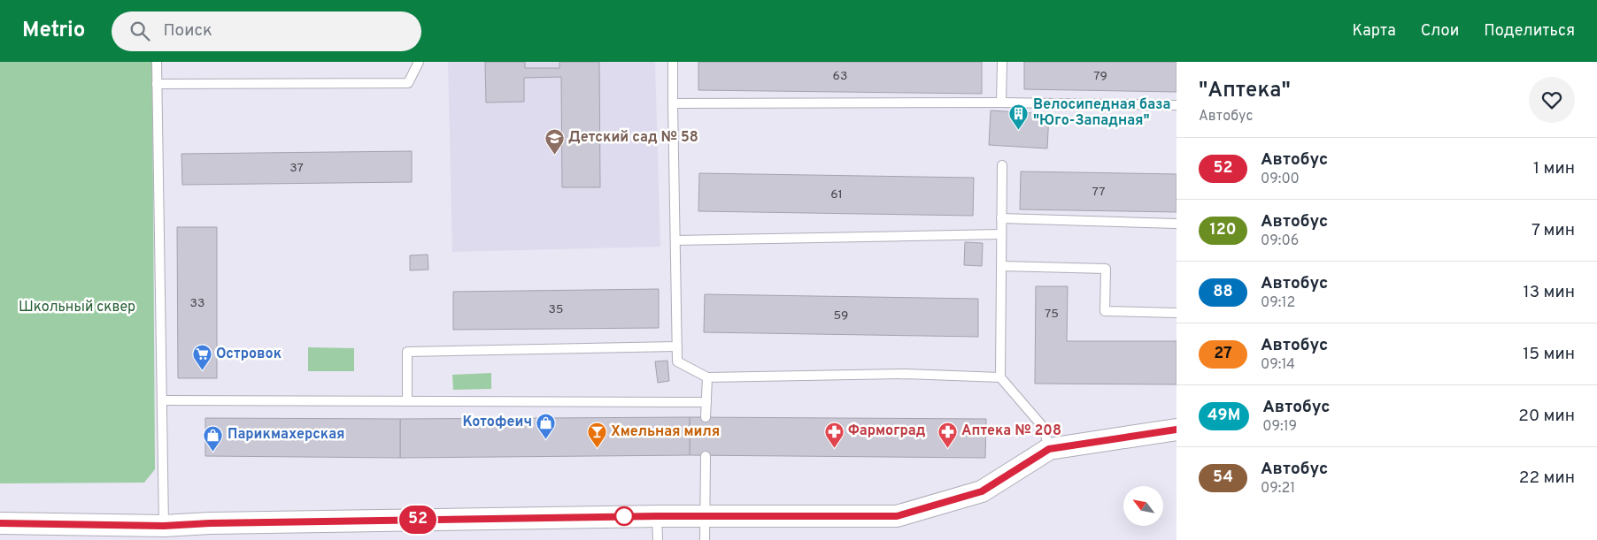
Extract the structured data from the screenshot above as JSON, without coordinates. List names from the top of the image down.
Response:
{
  "parks": ["Школьный сквер"],
  "places": {
    "building": ["Велосипедная база \"Юго-Западная\""],
    "school or university": ["Детский сад № 58"],
    "supermarket": ["Островок"],
    "shop": ["Котофеич", "Парикмахерская"],
    "pharmacy": ["Фармоград", "Аптека № 208"],
    "bar": ["Хмельная миля"]
  },
  "lines": ["bus line 52"],
  "house_numbers": [
    "63",
    "79",
    "37",
    "77",
    "61",
    "33",
    "35",
    "75",
    "59"
  ],
  "north": "top left",
  "page": {
    "header": "Metrio",
    "search": "Поиск",
    "nav": ["Карта", "Слои", "Поделиться"],
    "on_map": "52",
    "heading": ["\"Аптека\"", "Автобус"],
    "list": [
      {
        "mark": "52",
        "name": "Автобус",
        "note": "09:00",
        "value": "1 мин"
      },
      {
        "mark": "120",
        "name": "Автобус",
        "note": "09:06",
        "value": "7 мин"
      },
      {
        "mark": "88",
        "name": "Автобус",
        "note": "09:12",
        "value": "13 мин"
      },
      {
        "mark": "27",
        "name": "Автобус",
        "note": "09:14",
        "value": "15 мин"
      },
      {
        "mark": "49М",
        "name": "Автобус",
        "note": "09:19",
        "value": "20 мин"
      },
      {
        "mark": "54",
        "name": "Автобус",
        "note": "09:21",
        "value": "22 мин"
      }
    ]
  }
}
